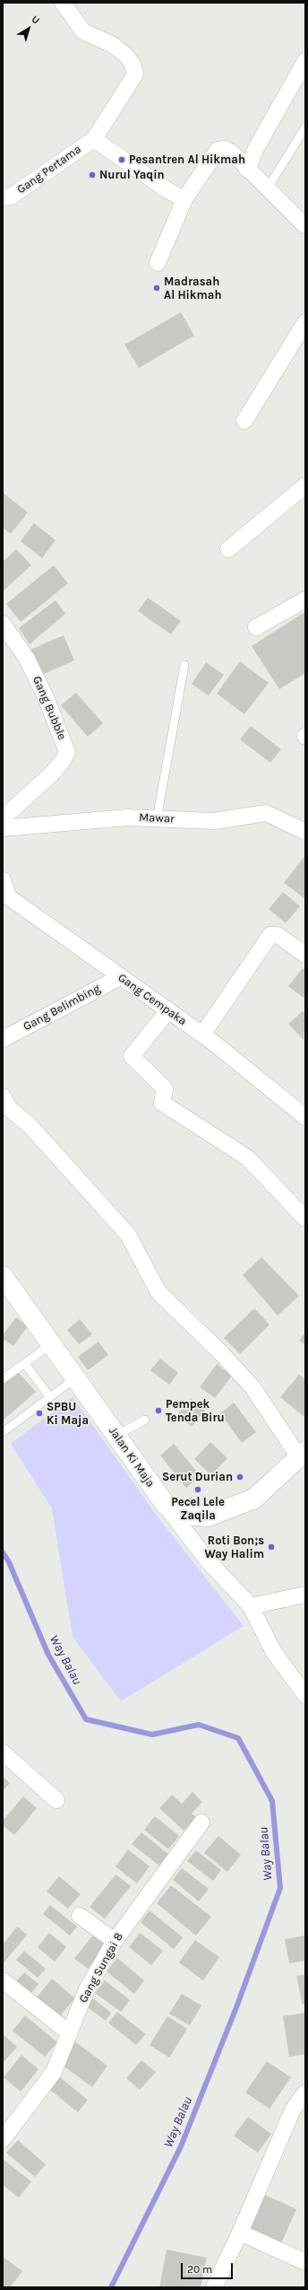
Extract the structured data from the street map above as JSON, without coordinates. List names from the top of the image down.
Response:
{
  "streets": {
    "main road": ["Jalan Ki Maja"],
    "street": [
      "Gang Pertama",
      "Gang Bubble",
      "Mawar",
      "Gang Cempaka",
      "Gang Belimbing",
      "Gang Sungai 8"
    ]
  },
  "crossings": [
    ["Gang Cempaka", "Gang Belimbing"]
  ],
  "water": ["Way Balau"],
  "places": [
    "Pesantren Al Hikmah",
    "Nurul Yaqin",
    "Madrasah Al Hikmah",
    "Pempek Tenda Biru",
    "SPBU Ki Maja",
    "Serut Durian",
    "Pecel Lele Zaqila",
    "Roti Bon;s Way Halim"
  ],
  "scale_bar": "20 m",
  "north": "top right"
}
